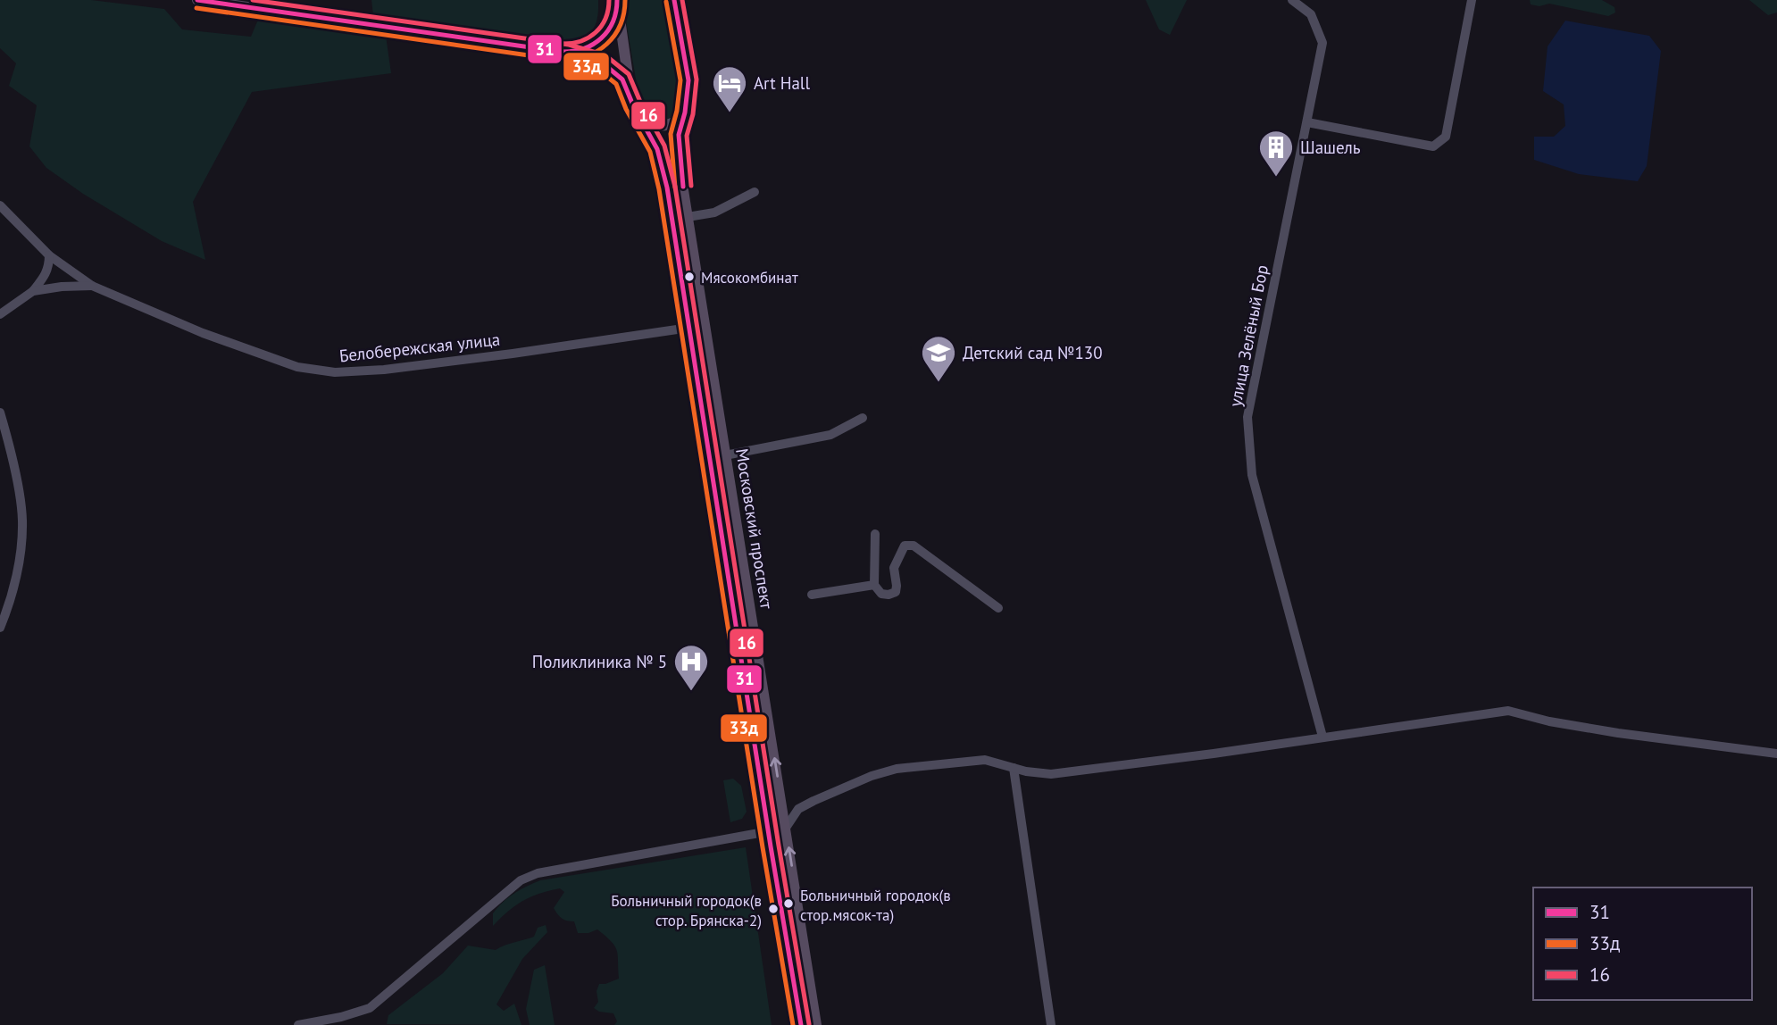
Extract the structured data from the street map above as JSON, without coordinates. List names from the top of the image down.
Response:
{
  "streets": {
    "main road": ["Московский проспект"],
    "street": ["улица Зелёный Бор", "Белобережская улица"]
  },
  "crossings": [
    ["Белобережская улица", "Московский проспект"]
  ],
  "places": {
    "hotel": ["Art Hall"],
    "building": ["Шашель"],
    "other": ["Мясокомбинат", "Больничный городок(в стор.мясок-та)", "Больничный городок(в стор. Брянска-2)"],
    "school or university": ["Детский сад №130"],
    "hospital": ["Поликлиника № 5"]
  },
  "lines": ["transit line 31", "transit line 33д", "transit line 16"],
  "legend": ["31", "33д", "16"]
}
